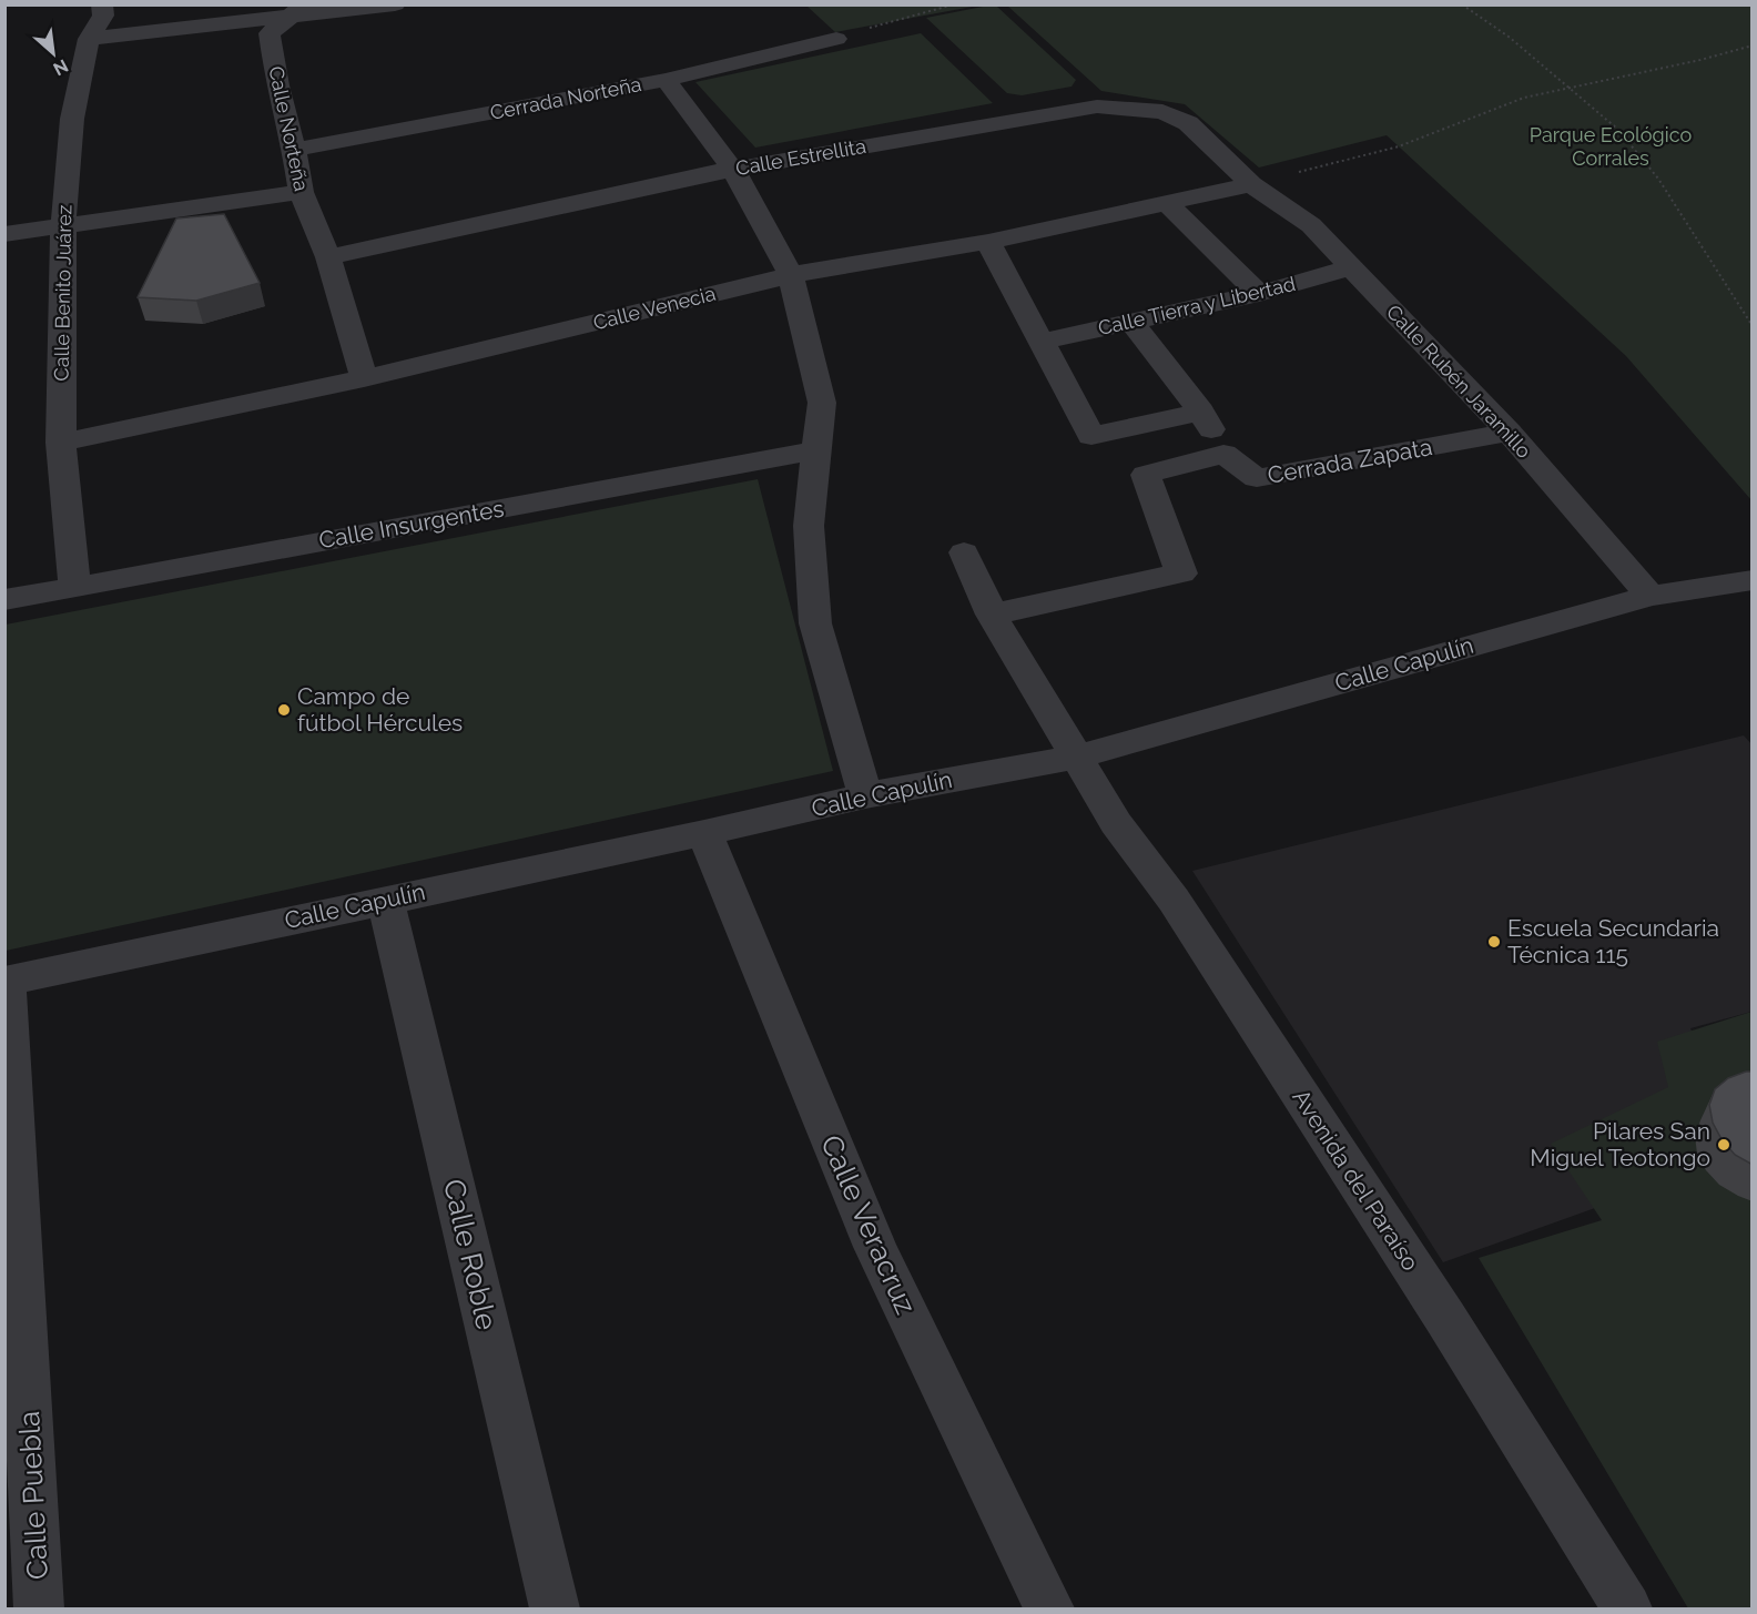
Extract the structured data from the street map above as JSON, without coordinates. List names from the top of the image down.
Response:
{
  "streets": {
    "street": [
      "Cerrada Norteña",
      "Calle Norteña",
      "Calle Estrellita",
      "Calle Benito Juárez",
      "Calle Tierra y Libertad",
      "Calle Venecia",
      "Calle Rubén Jaramillo",
      "Cerrada Zapata",
      "Calle Insurgentes",
      "Calle Capulín",
      "Avenida del Paraíso",
      "Calle Veracruz",
      "Calle Roble",
      "Calle Puebla"
    ]
  },
  "crossings": [
    ["Cerrada Norteña", "Calle Norteña"],
    ["Calle Norteña", "Calle Estrellita"],
    ["Calle Norteña", "Calle Venecia"],
    ["Calle Estrellita", "Calle Venecia"],
    ["Calle Estrellita", "Calle Rubén Jaramillo"],
    ["Calle Benito Juárez", "Calle Venecia"],
    ["Calle Benito Juárez", "Calle Insurgentes"],
    ["Calle Tierra y Libertad", "Calle Rubén Jaramillo"],
    ["Calle Venecia", "Calle Rubén Jaramillo"],
    ["Calle Rubén Jaramillo", "Cerrada Zapata"],
    ["Calle Rubén Jaramillo", "Calle Capulín"],
    ["Calle Capulín", "Avenida del Paraíso"],
    ["Calle Capulín", "Calle Veracruz"],
    ["Calle Capulín", "Calle Roble"],
    ["Calle Capulín", "Calle Puebla"]
  ],
  "parks": ["Parque Ecológico Corrales"],
  "places": ["Campo de fútbol Hércules", "Escuela Secundaria Técnica 115", "Pilares San Miguel Teotongo"],
  "north": "bottom right"
}
